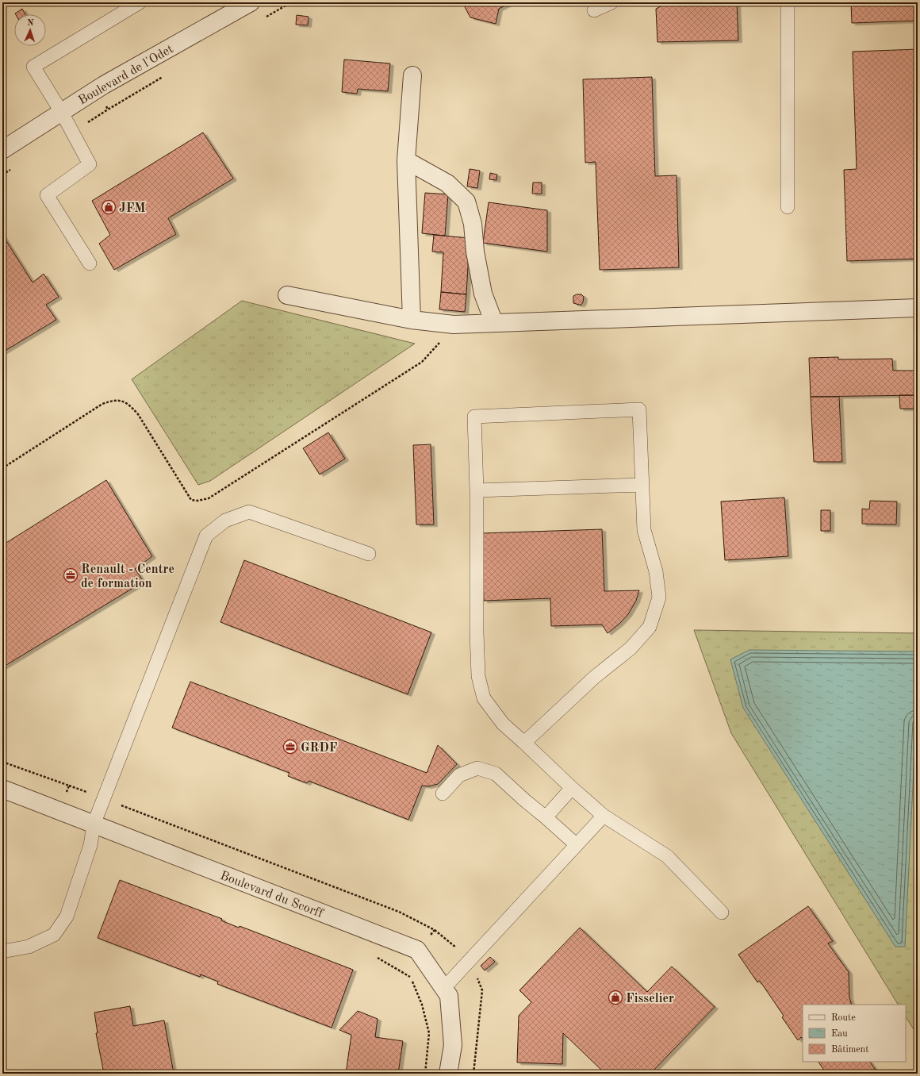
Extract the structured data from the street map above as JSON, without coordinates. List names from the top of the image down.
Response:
{
  "streets": {
    "street": ["Boulevard de l'Odet", "Boulevard du Scorff"]
  },
  "places": {
    "shop": ["JFM", "Fisselier"],
    "office": ["Renault - Centre de formation", "GRDF"]
  },
  "legend": ["Route", "Eau", "Bâtiment"],
  "north": "top"
}
